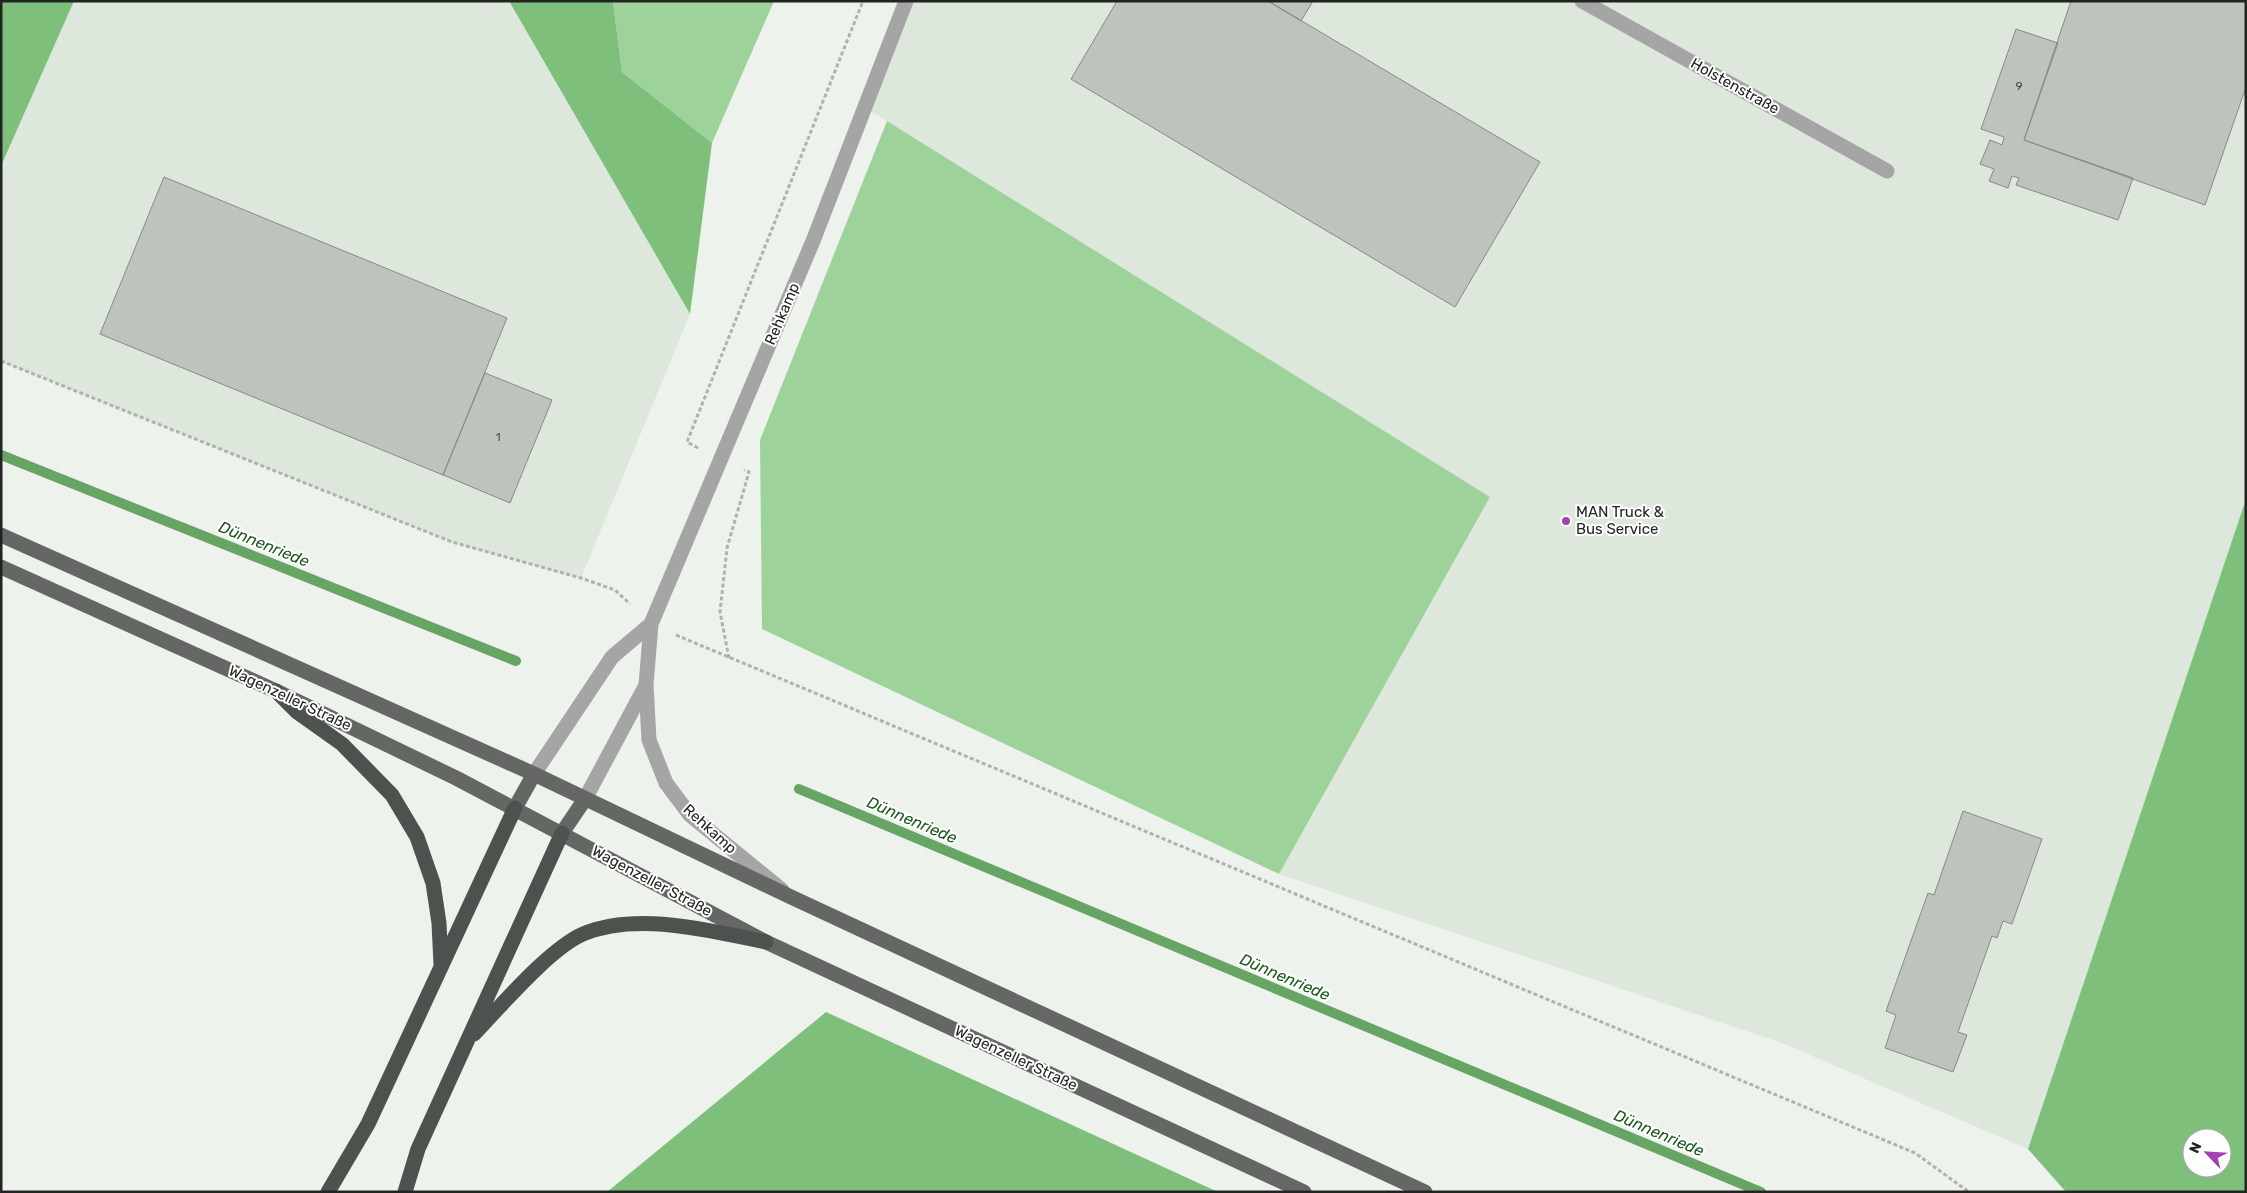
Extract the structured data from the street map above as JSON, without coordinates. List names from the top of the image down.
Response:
{
  "streets": {
    "main road": ["Wagenzeller Straße"],
    "street": ["Holstenstraße", "Rehkamp"]
  },
  "water": ["Dünnenriede"],
  "places": ["MAN Truck & Bus Service"],
  "house_numbers": ["9", "1"],
  "north": "top left"
}
